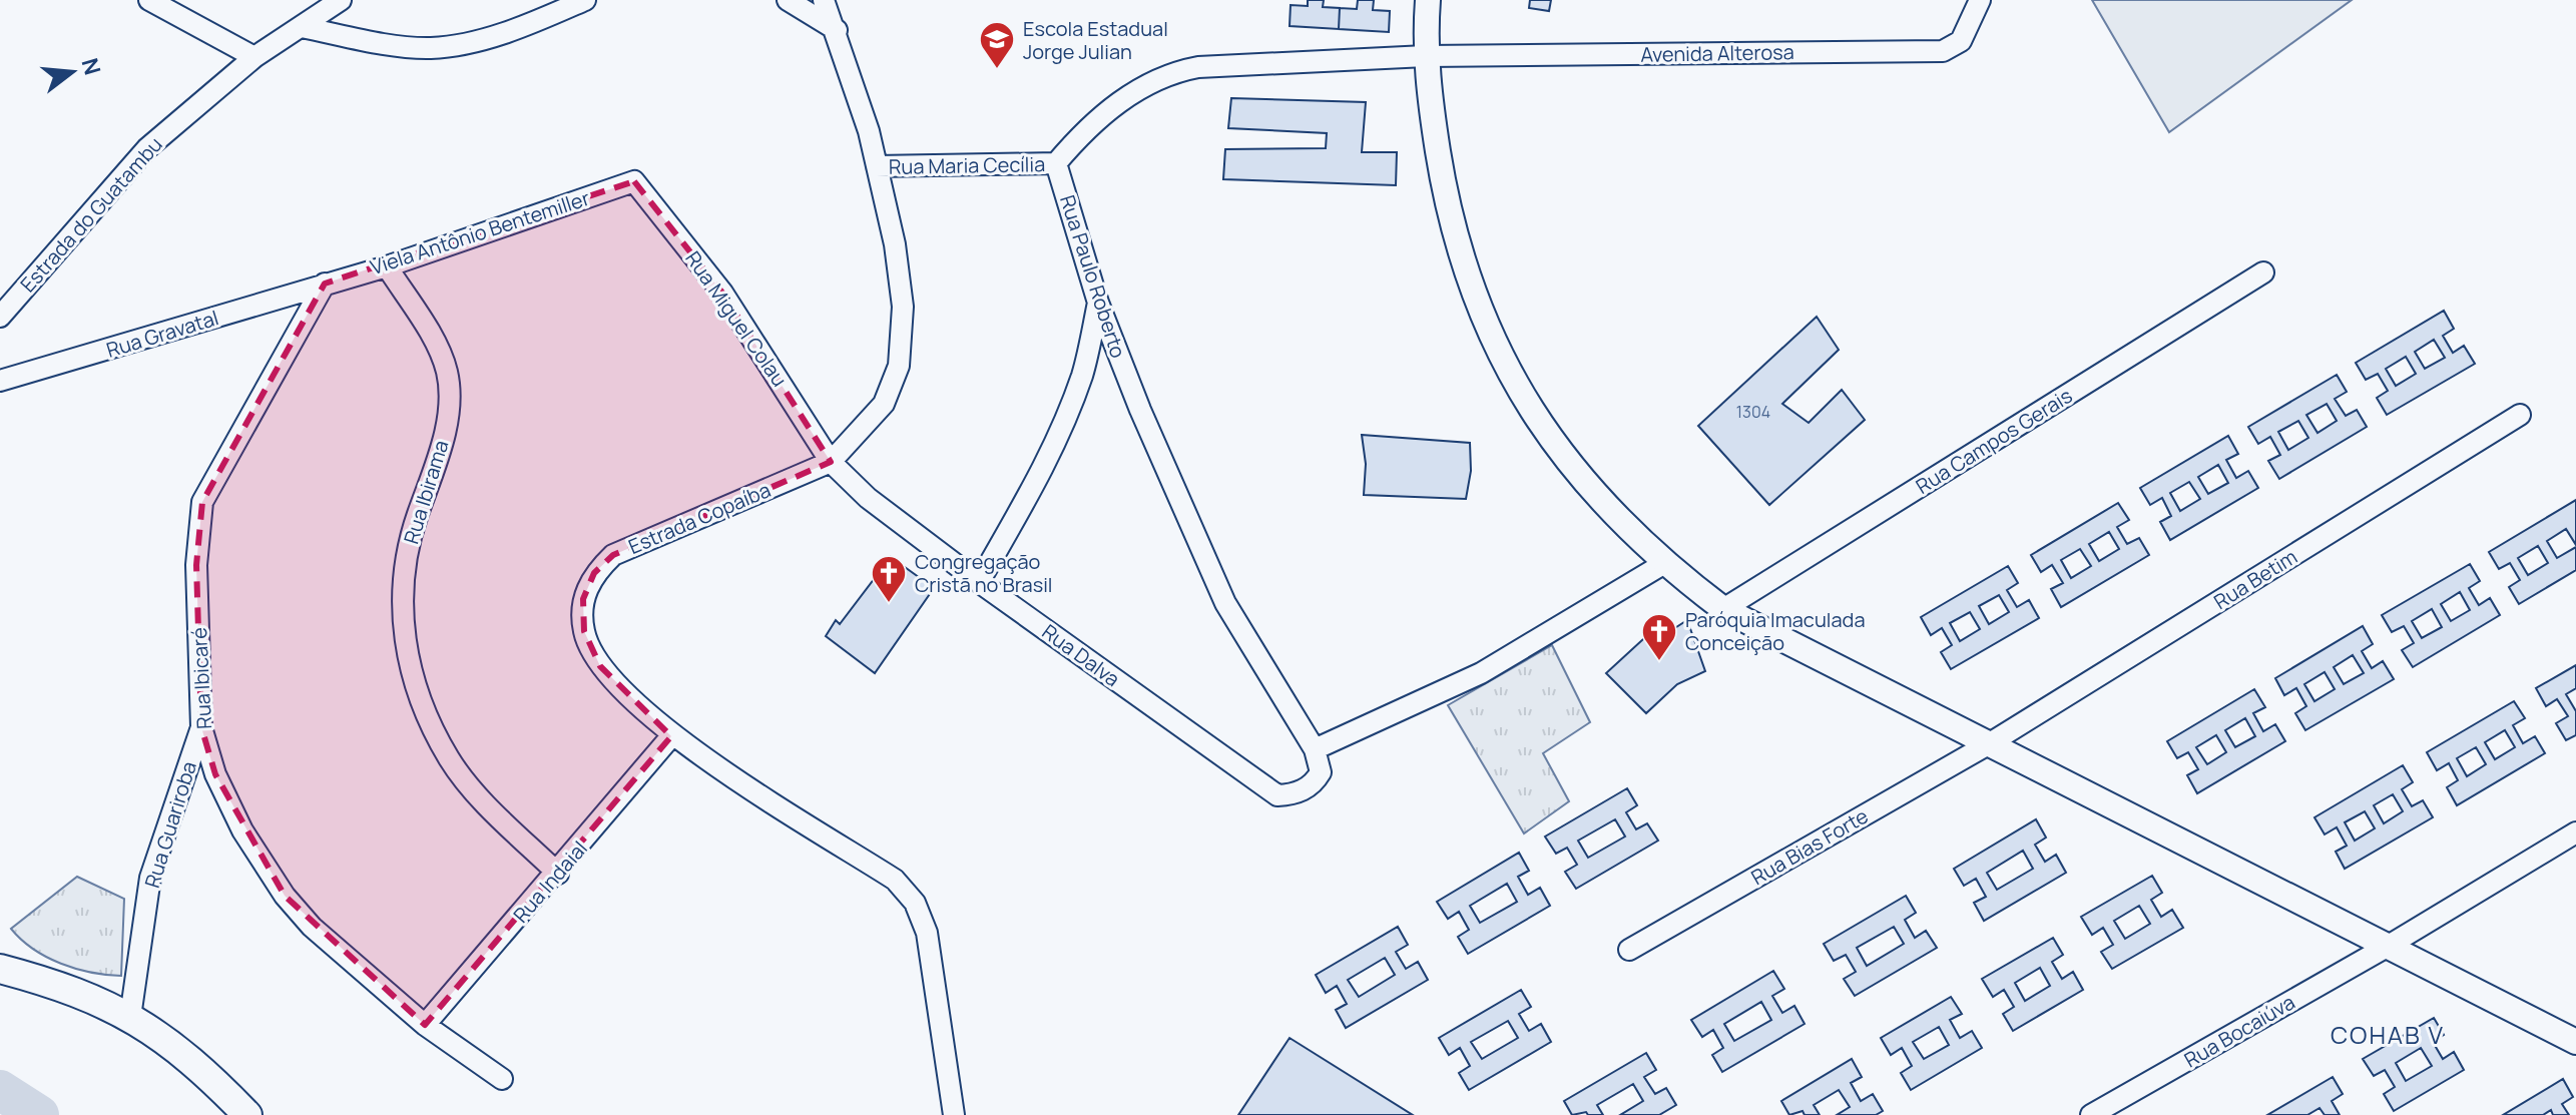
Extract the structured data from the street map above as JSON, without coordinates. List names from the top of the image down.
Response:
{
  "streets": {
    "street": [
      "Avenida Alterosa",
      "Rua Maria Cecília",
      "Estrada do Guatambu",
      "Viela Antônio Bentemiller",
      "Rua Paulo Roberto",
      "Rua Miguel Colau",
      "Rua Gravatal",
      "Rua Campos Gerais",
      "Rua Ibirama",
      "Estrada Copaíba",
      "Rua Betim",
      "Rua Dalva",
      "Rua Ibicaré",
      "Rua Guariroba",
      "Rua Bias Forte",
      "Rua Indaial",
      "Rua Bocaiúva"
    ]
  },
  "crossings": [
    ["Rua Maria Cecília", "Rua Paulo Roberto"],
    ["Rua Maria Cecília", "Estrada Copaíba"],
    ["Viela Antônio Bentemiller", "Rua Miguel Colau"],
    ["Viela Antônio Bentemiller", "Rua Gravatal"],
    ["Viela Antônio Bentemiller", "Rua Ibirama"],
    ["Viela Antônio Bentemiller", "Rua Ibicaré"],
    ["Rua Paulo Roberto", "Rua Dalva"],
    ["Rua Miguel Colau", "Estrada Copaíba"],
    ["Rua Miguel Colau", "Rua Dalva"],
    ["Rua Gravatal", "Rua Ibicaré"],
    ["Rua Ibirama", "Rua Indaial"],
    ["Estrada Copaíba", "Rua Dalva"],
    ["Estrada Copaíba", "Rua Indaial"],
    ["Rua Betim", "Rua Bias Forte"],
    ["Rua Ibicaré", "Rua Guariroba"],
    ["Rua Ibicaré", "Rua Indaial"]
  ],
  "districts": ["COHAB V"],
  "places": {
    "school or university": ["Escola Estadual Jorge Julian"],
    "church": ["Congregação Cristã no Brasil", "Paróquia Imaculada Conceição"]
  },
  "house_numbers": ["1304"],
  "north": "right"
}
